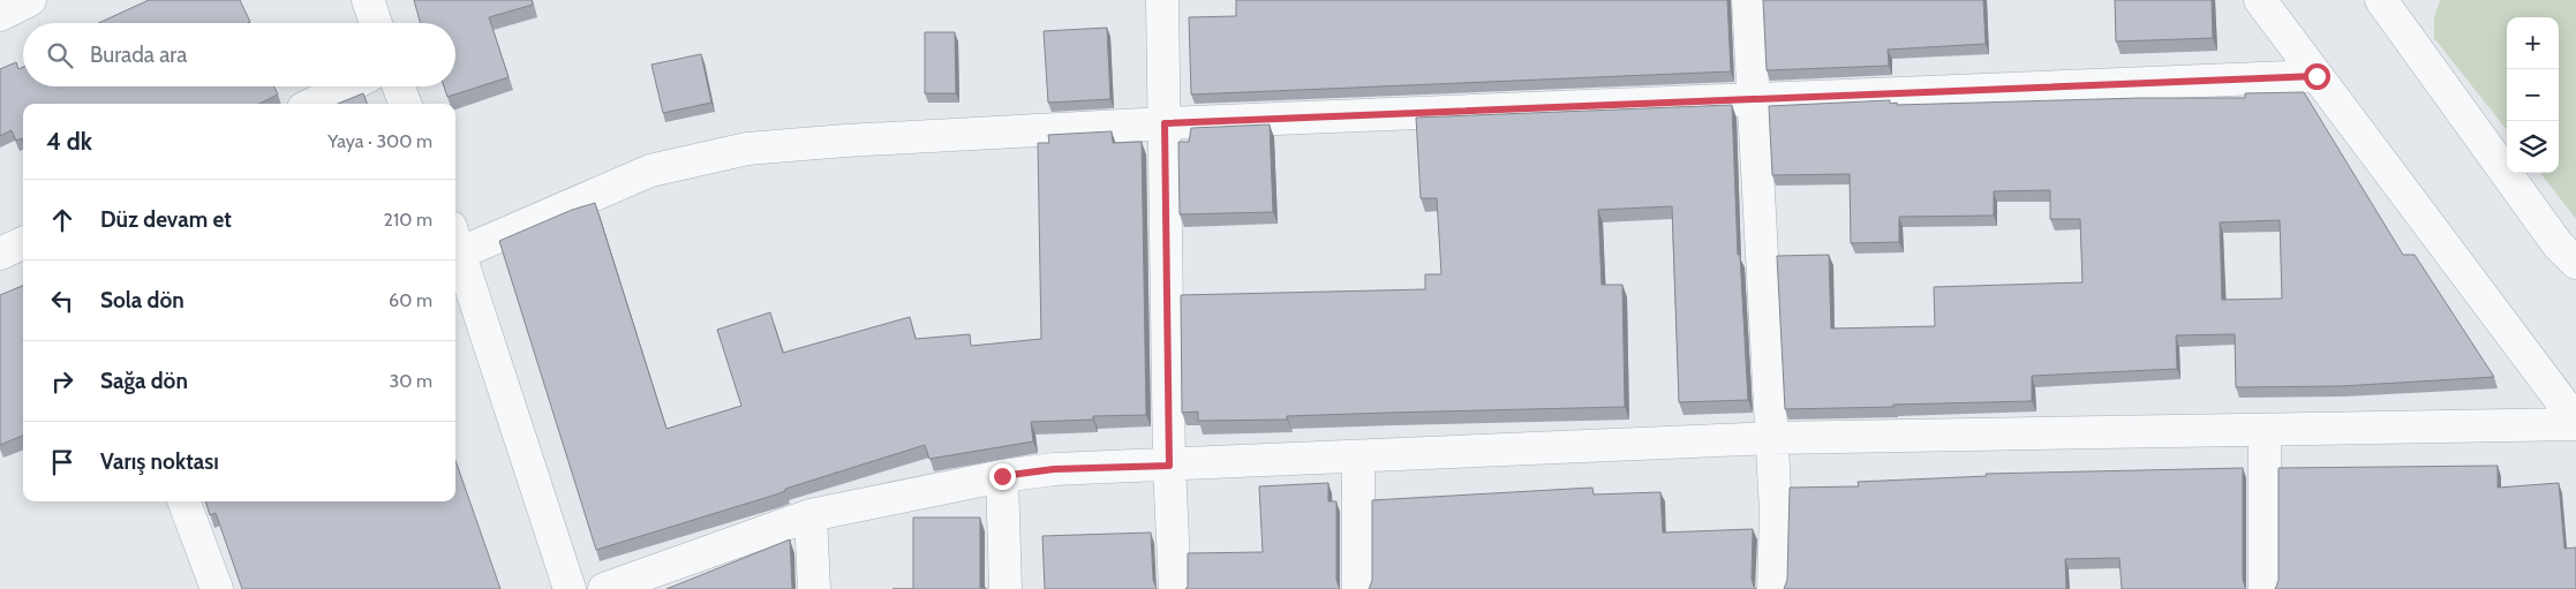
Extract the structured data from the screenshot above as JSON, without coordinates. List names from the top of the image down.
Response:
{
  "page": {
    "map_buttons": ["+", "−"],
    "search": "Burada ara",
    "heading": ["4 dk", "Yaya · 300 m"],
    "list": [
      ["Düz devam et", "210 m"],
      ["Sola dön", "60 m"],
      ["Sağa dön", "30 m"],
      "Varış noktası"
    ]
  }
}
